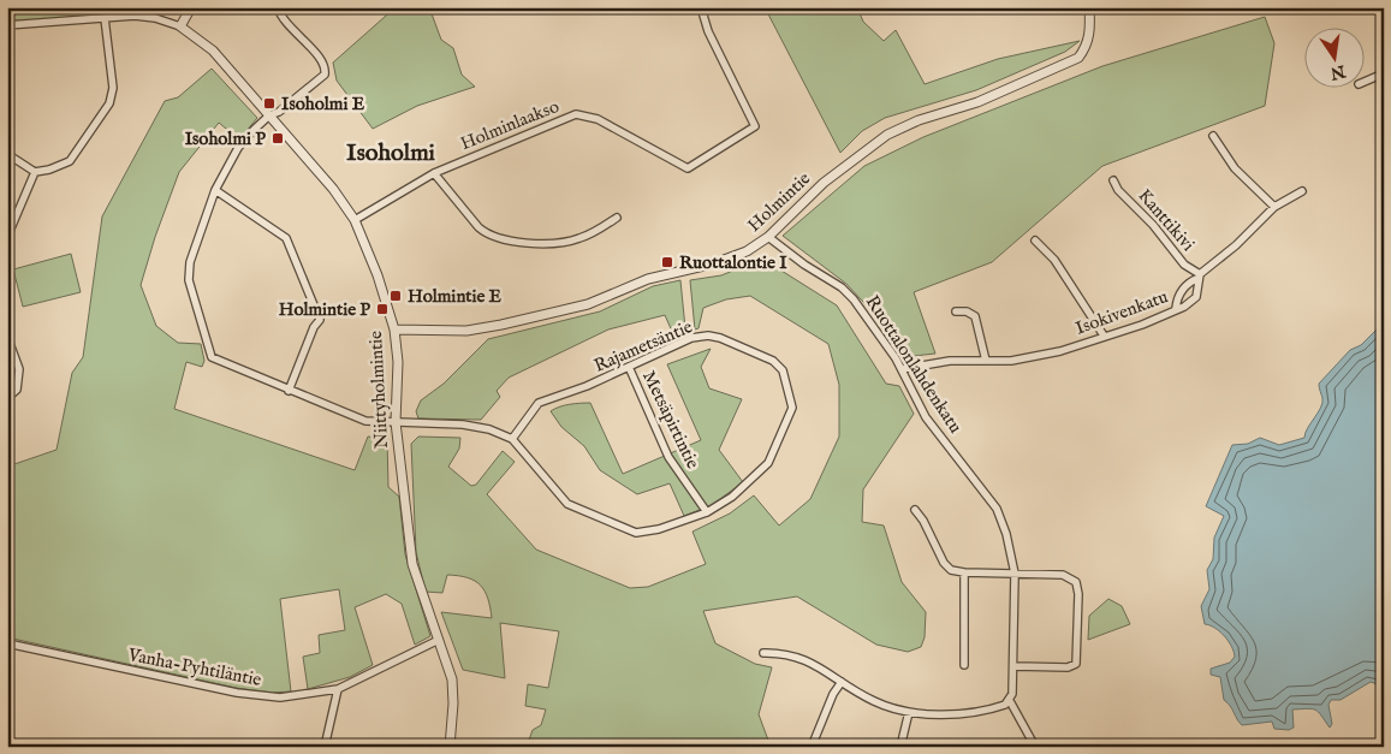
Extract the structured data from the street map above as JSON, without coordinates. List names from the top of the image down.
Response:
{
  "streets": {
    "street": [
      "Holminlaakso",
      "Holmintie",
      "Kanttikivi",
      "Isokivenkatu",
      "Rajametsäntie",
      "Ruottalonlahdenkatu",
      "Niittyholmintie",
      "Metsäpirtintie",
      "Vanha-Pyhtiläntie"
    ]
  },
  "crossings": [
    ["Holminlaakso", "Niittyholmintie"],
    ["Holmintie", "Ruottalonlahdenkatu"],
    ["Holmintie", "Niittyholmintie"],
    ["Kanttikivi", "Isokivenkatu"],
    ["Isokivenkatu", "Ruottalonlahdenkatu"],
    ["Rajametsäntie", "Niittyholmintie"],
    ["Rajametsäntie", "Metsäpirtintie"],
    ["Niittyholmintie", "Vanha-Pyhtiläntie"]
  ],
  "districts": ["Isoholmi"],
  "places": {
    "transit": [
      "Isoholmi E",
      "Isoholmi P",
      "Ruottalontie I",
      "Holmintie E",
      "Holmintie P"
    ]
  },
  "north": "bottom"
}
